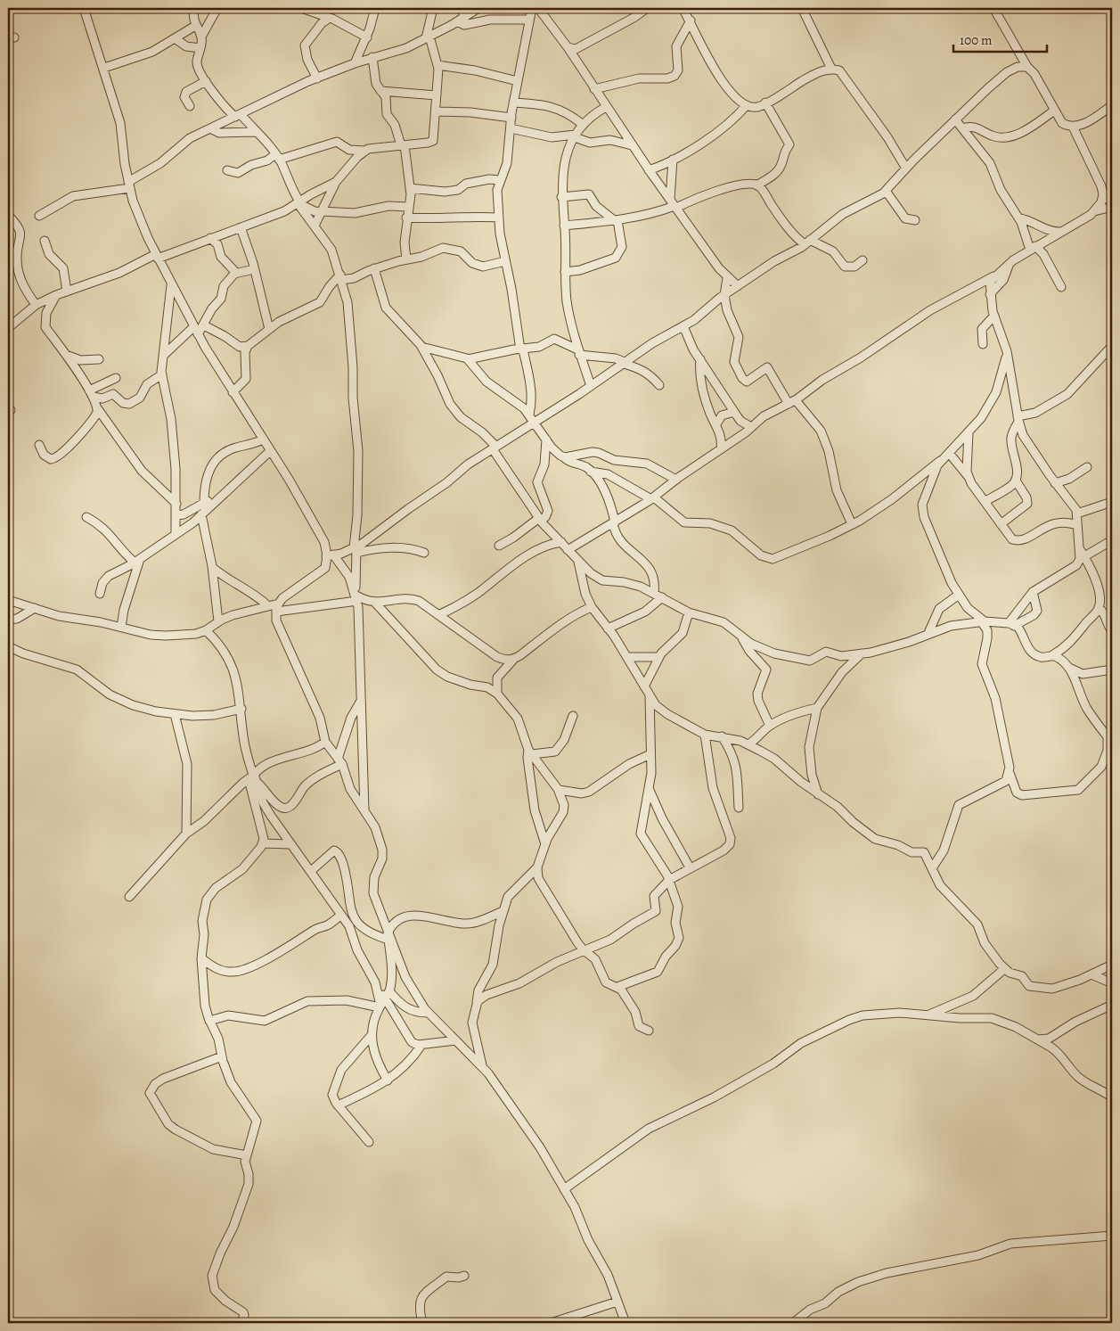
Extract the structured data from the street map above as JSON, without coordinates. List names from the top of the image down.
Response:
{
  "scale_bar": "100 m"
}
